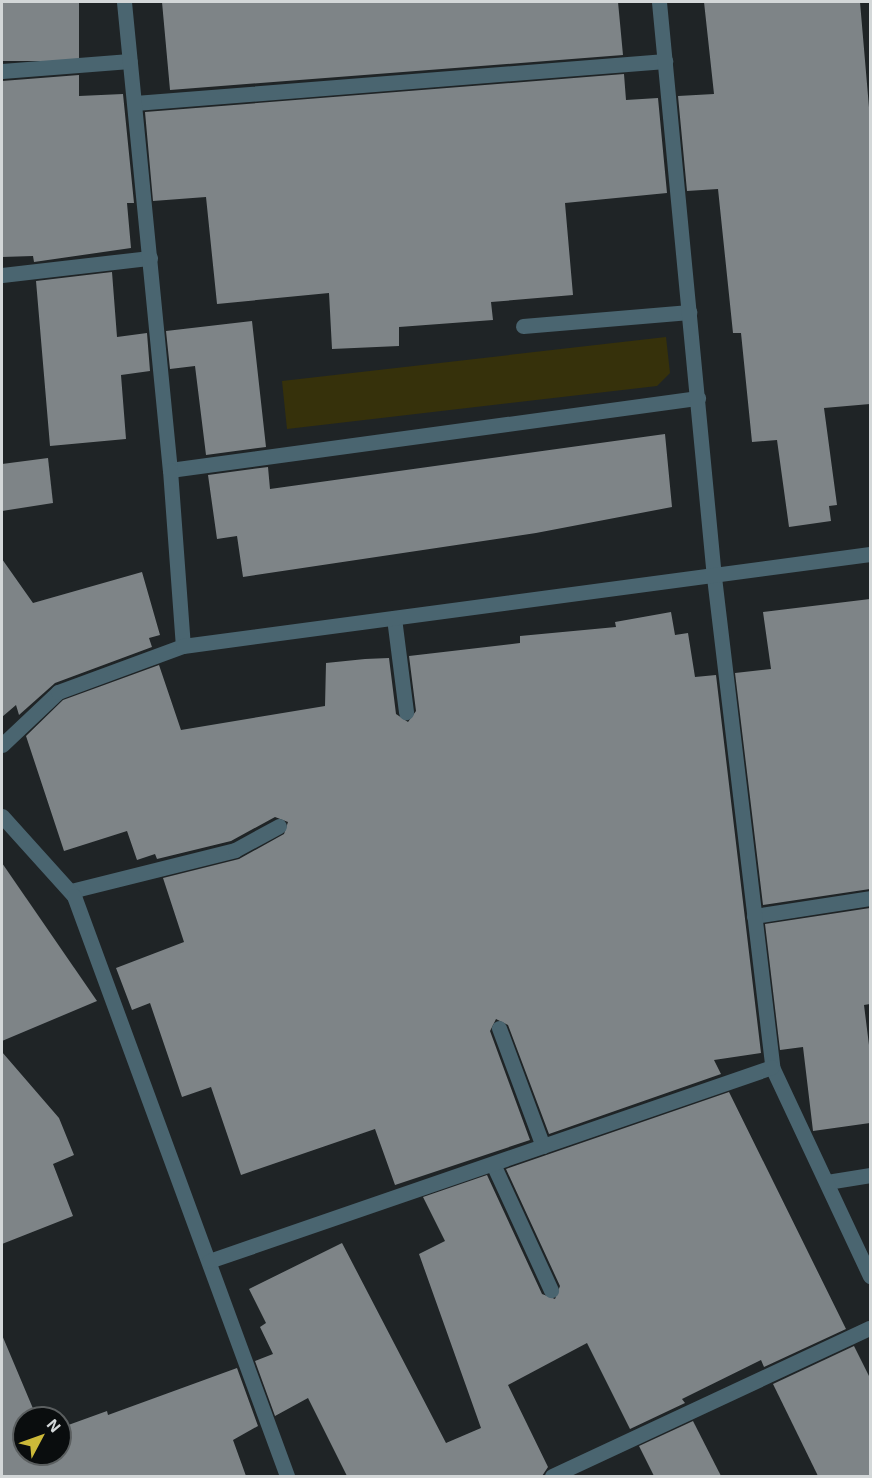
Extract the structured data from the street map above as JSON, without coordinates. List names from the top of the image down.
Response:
{
  "north": "top right"
}
